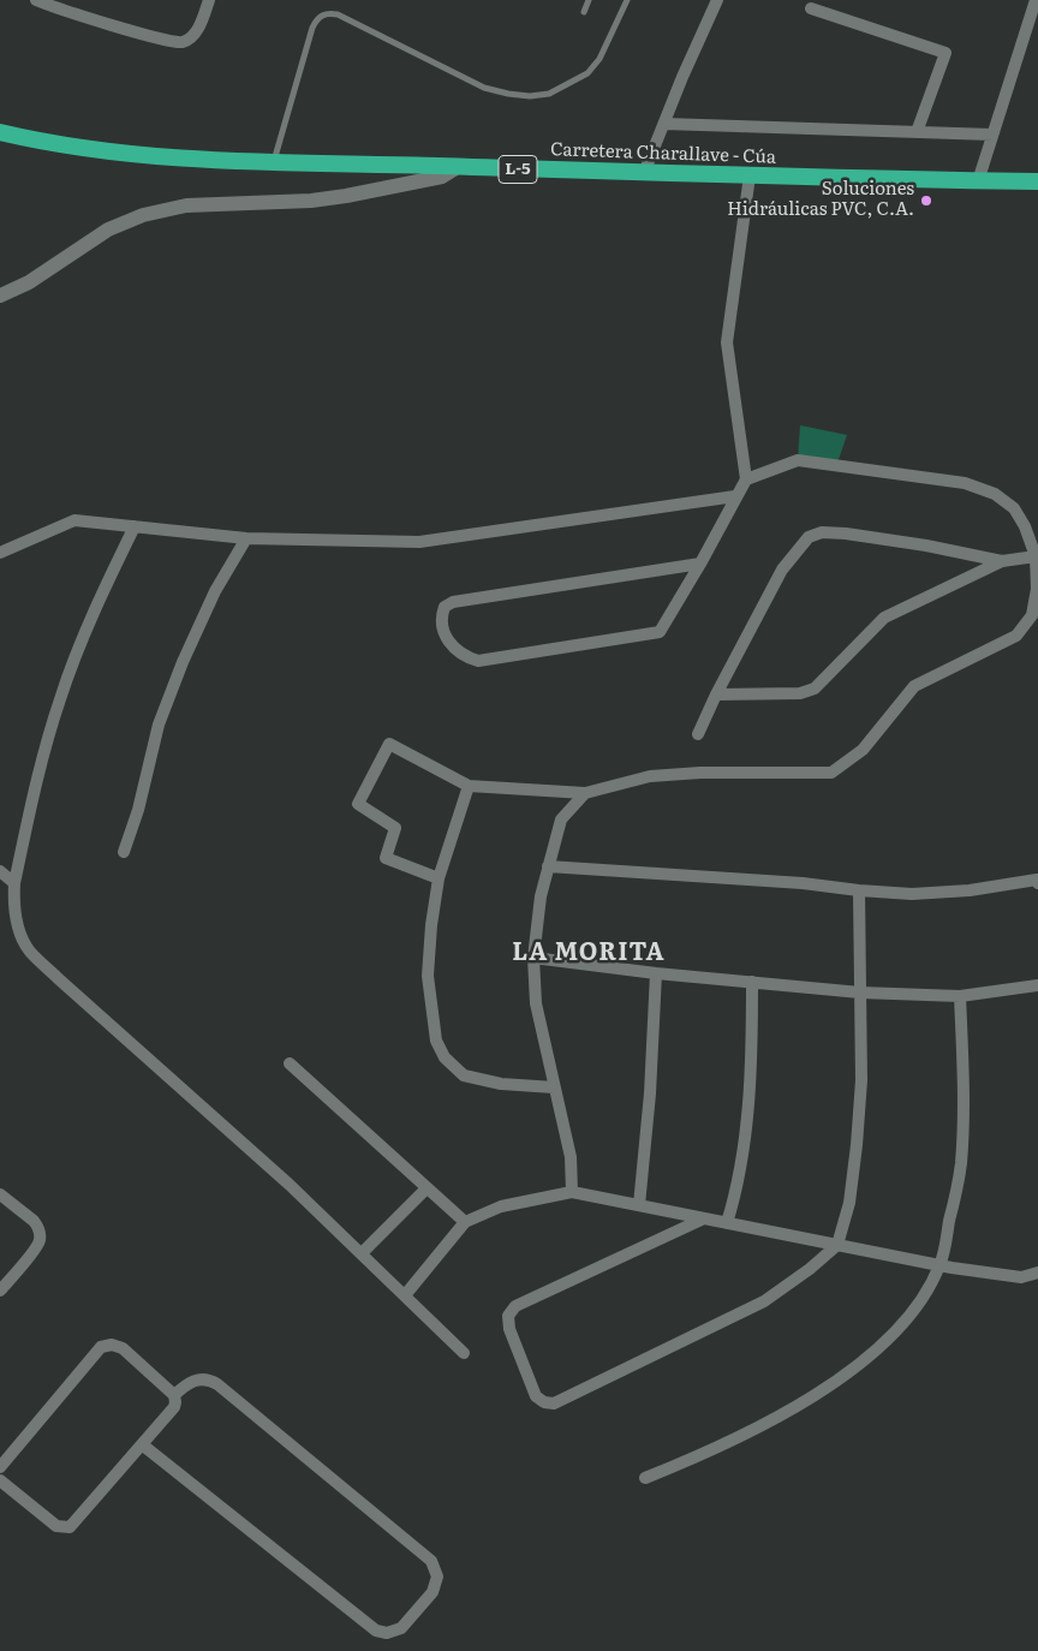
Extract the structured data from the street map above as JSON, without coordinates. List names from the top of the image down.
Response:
{
  "streets": {
    "highway": ["Carretera Charallave - Cúa", "L-5"]
  },
  "districts": ["LA MORITA"],
  "places": ["Soluciones Hidráulicas PVC, C.A."]
}
